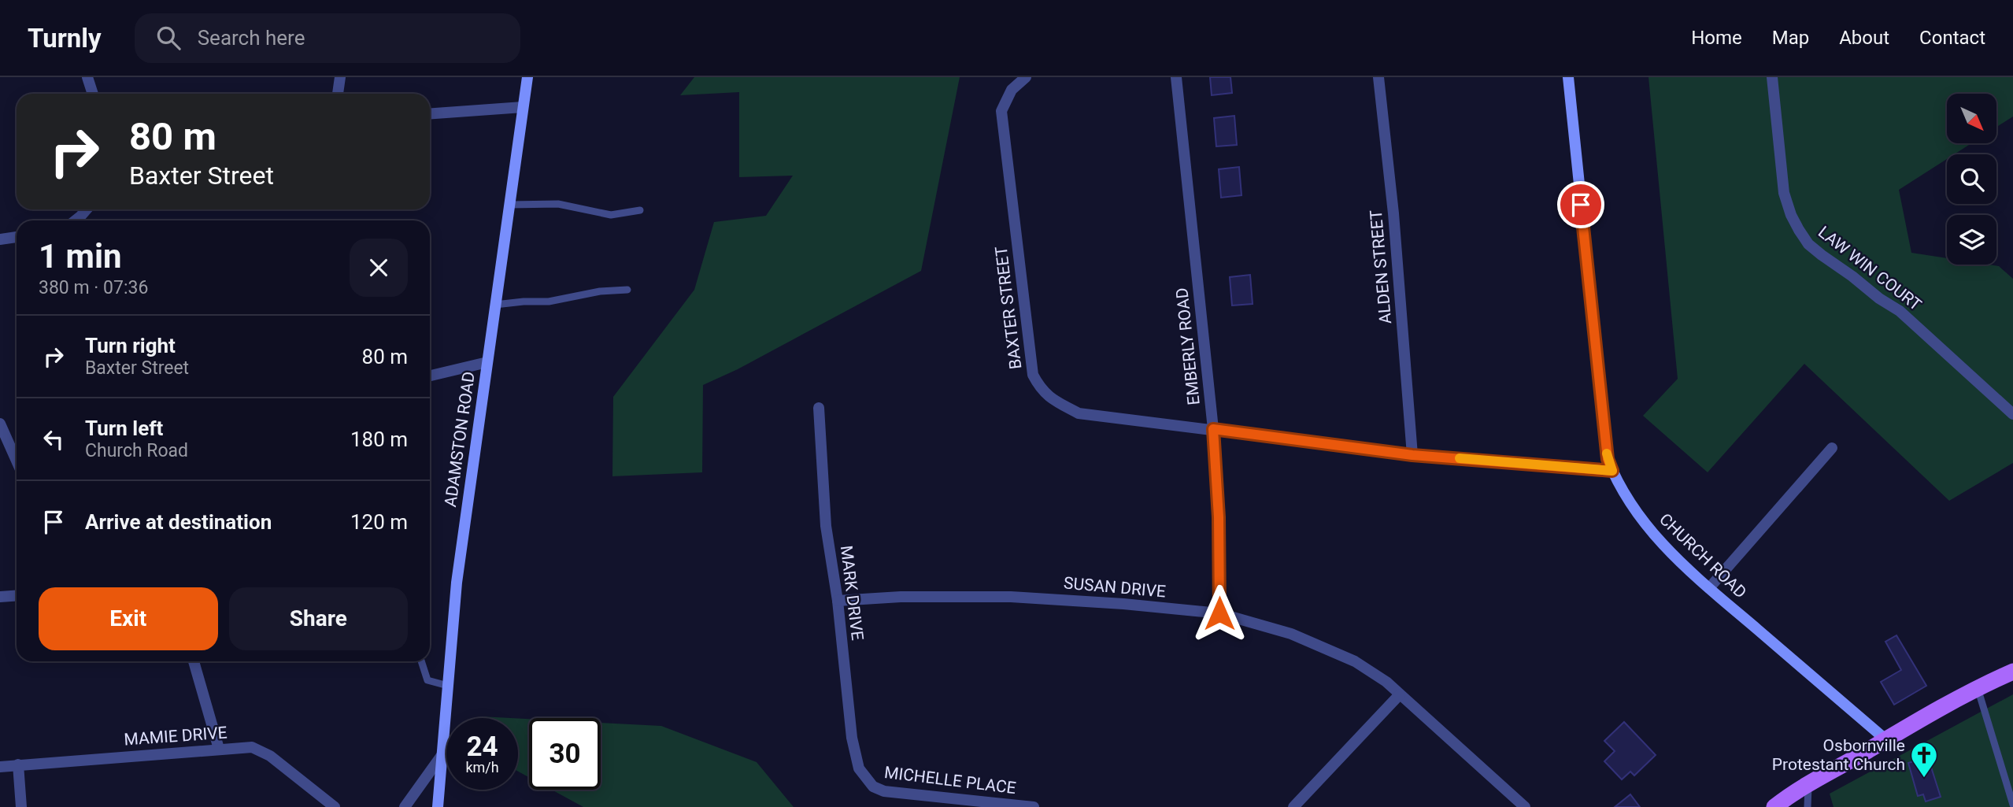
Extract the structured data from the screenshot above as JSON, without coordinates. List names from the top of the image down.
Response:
{
  "streets": {
    "street": [
      "ALDEN STREET",
      "LAW WIN COURT",
      "BAXTER STREET",
      "EMBERLY ROAD",
      "ADAMSTON ROAD",
      "CHURCH ROAD",
      "SUSAN DRIVE",
      "MARK DRIVE",
      "MAMIE DRIVE",
      "MICHELLE PLACE"
    ]
  },
  "crossings": [
    ["ALDEN STREET", "BAXTER STREET"],
    ["BAXTER STREET", "EMBERLY ROAD"],
    ["BAXTER STREET", "CHURCH ROAD"],
    ["EMBERLY ROAD", "SUSAN DRIVE"],
    ["SUSAN DRIVE", "MARK DRIVE"],
    ["MARK DRIVE", "MICHELLE PLACE"]
  ],
  "places": {
    "church": ["Osbornville Protestant Church"]
  },
  "north": "bottom right",
  "page": {
    "header": "Turnly",
    "search": "Search here",
    "nav": [
      "Home",
      "Map",
      "About",
      "Contact"
    ],
    "turn": ["80 m", "Baxter Street"],
    "heading": ["1 min", "380 m · 07:36"],
    "list": [
      {
        "name": "Turn right",
        "note": "Baxter Street",
        "value": "80 m"
      },
      {
        "name": "Turn left",
        "note": "Church Road",
        "value": "180 m"
      },
      {
        "name": "Arrive at destination",
        "value": "120 m"
      }
    ],
    "buttons": ["Exit", "Share"],
    "speed": "24 km/h",
    "limit": "30"
  }
}
